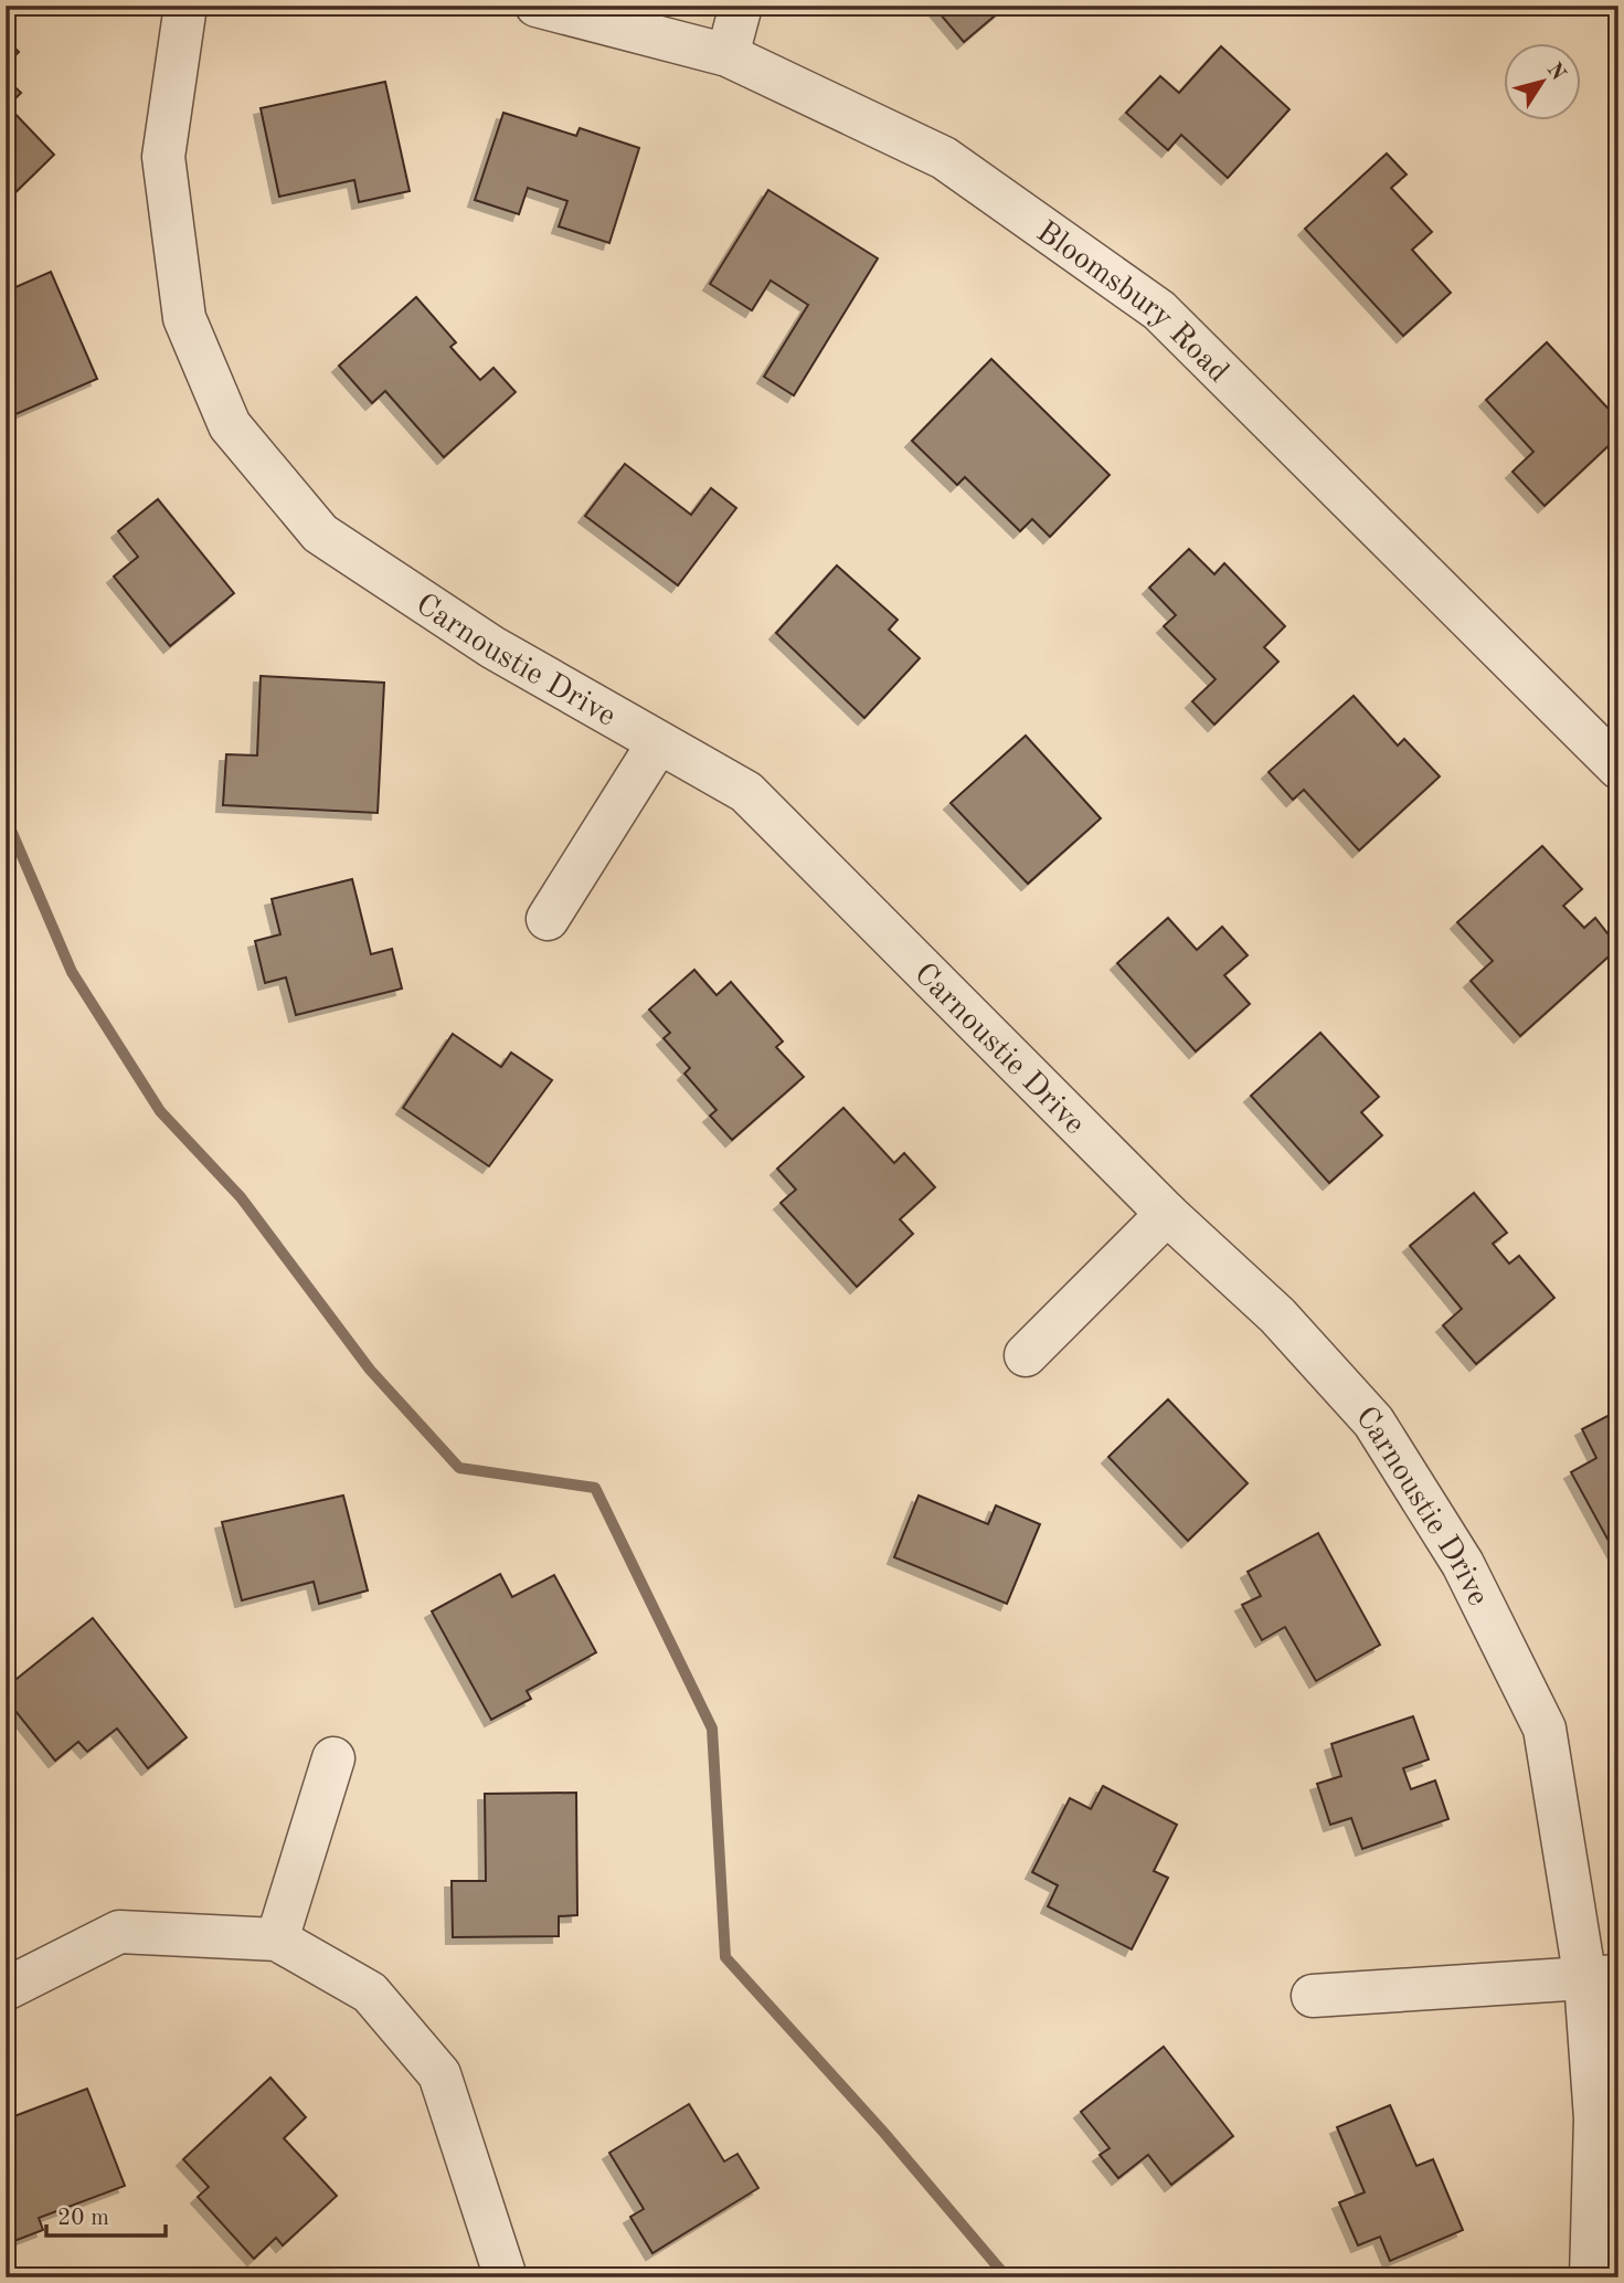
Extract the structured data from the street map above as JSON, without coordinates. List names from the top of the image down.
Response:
{
  "streets": {
    "street": ["Bloomsbury Road", "Carnoustie Drive"]
  },
  "scale_bar": "20 m",
  "north": "top right"
}
